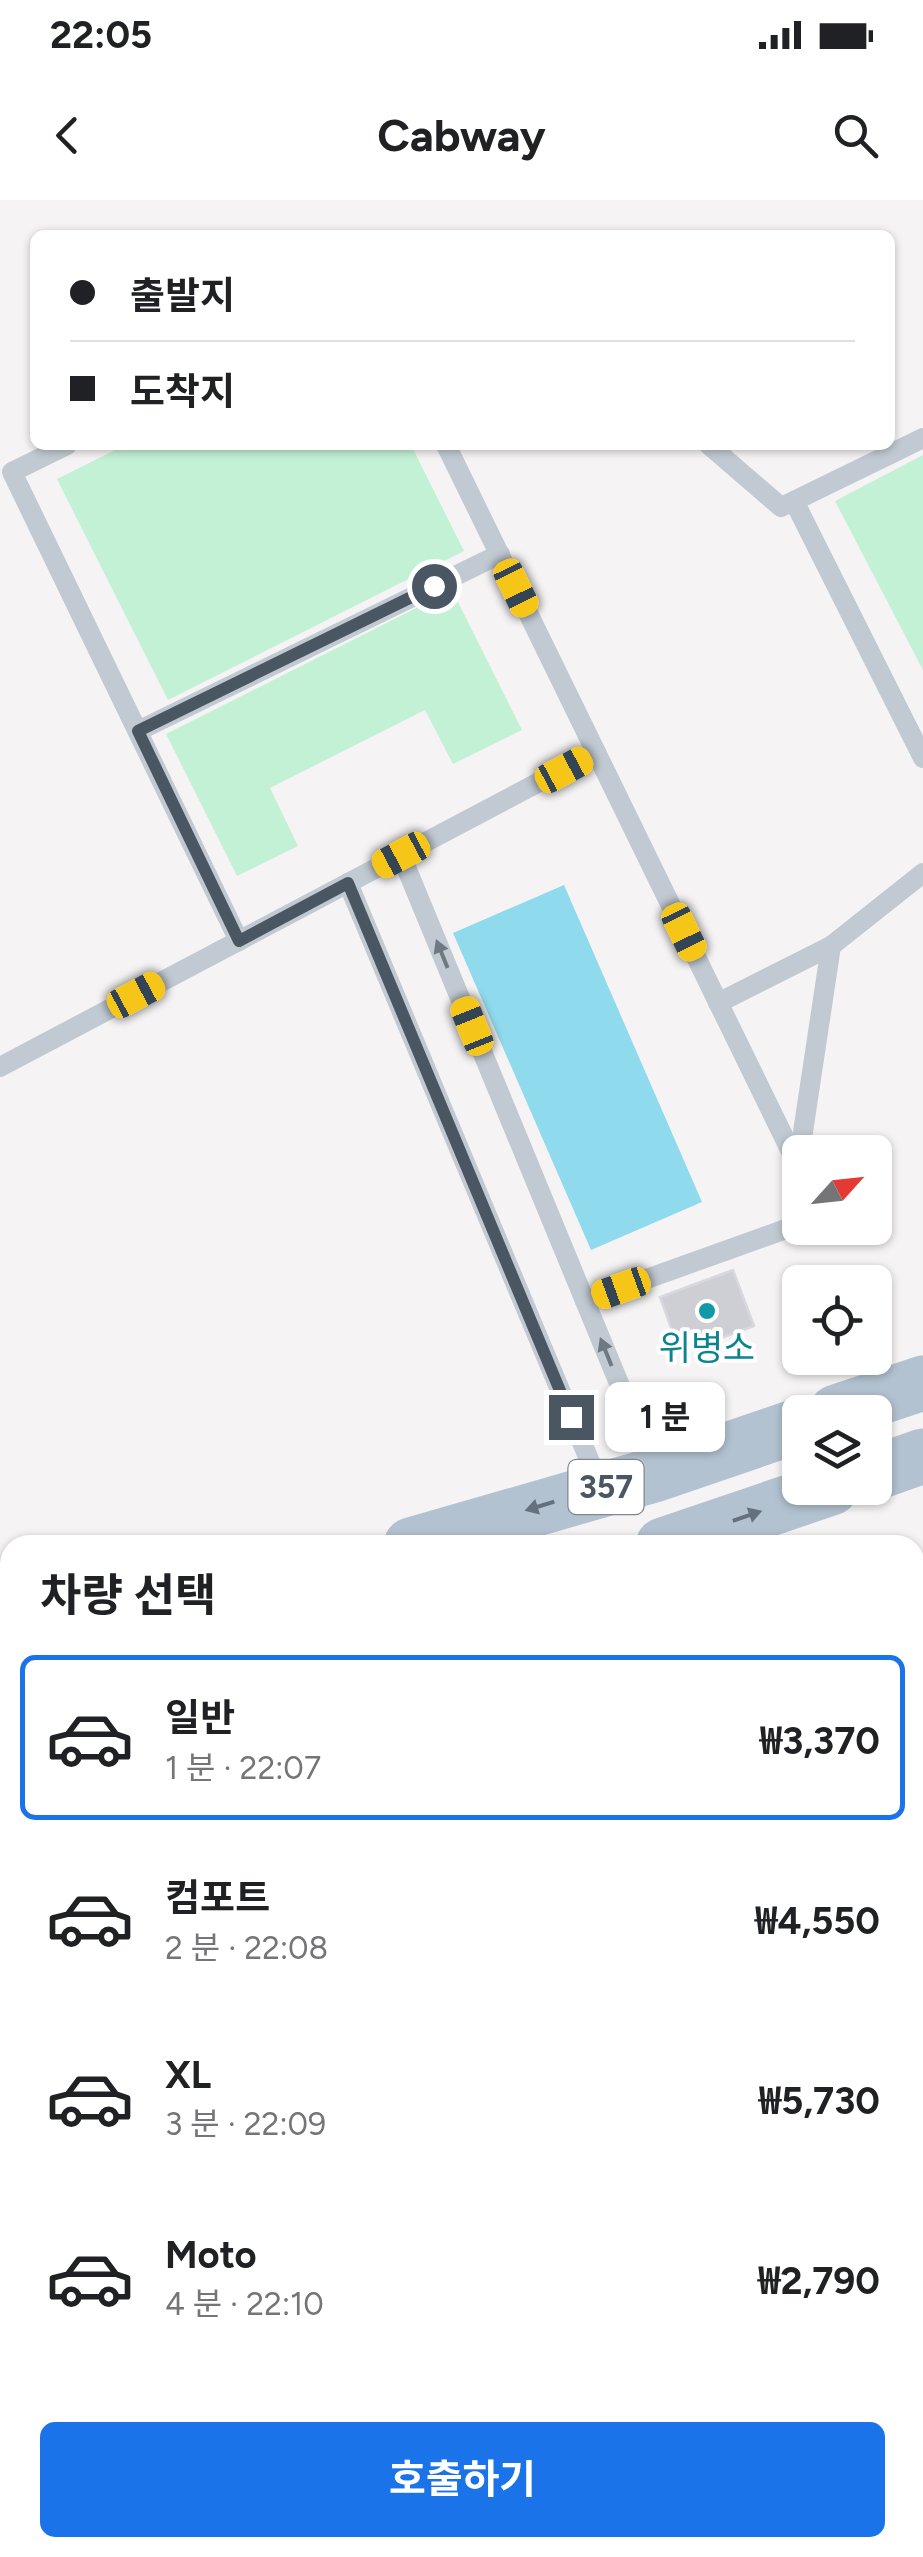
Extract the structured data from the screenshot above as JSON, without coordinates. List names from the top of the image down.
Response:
{
  "streets": {
    "main road": ["357"]
  },
  "places": ["위병소"],
  "north": "top right",
  "page": {
    "status": "22:05",
    "header": "Cabway",
    "banner": ["출발지", "도착지"],
    "bubble": "1 분",
    "heading": "차량 선택",
    "list": [
      {
        "name": "일반",
        "note": "1 분 · 22:07",
        "value": "₩3,370"
      },
      {
        "name": "컴포트",
        "note": "2 분 · 22:08",
        "value": "₩4,550"
      },
      {
        "name": "XL",
        "note": "3 분 · 22:09",
        "value": "₩5,730"
      },
      {
        "name": "Moto",
        "note": "4 분 · 22:10",
        "value": "₩2,790"
      }
    ],
    "buttons": "호출하기"
  }
}
